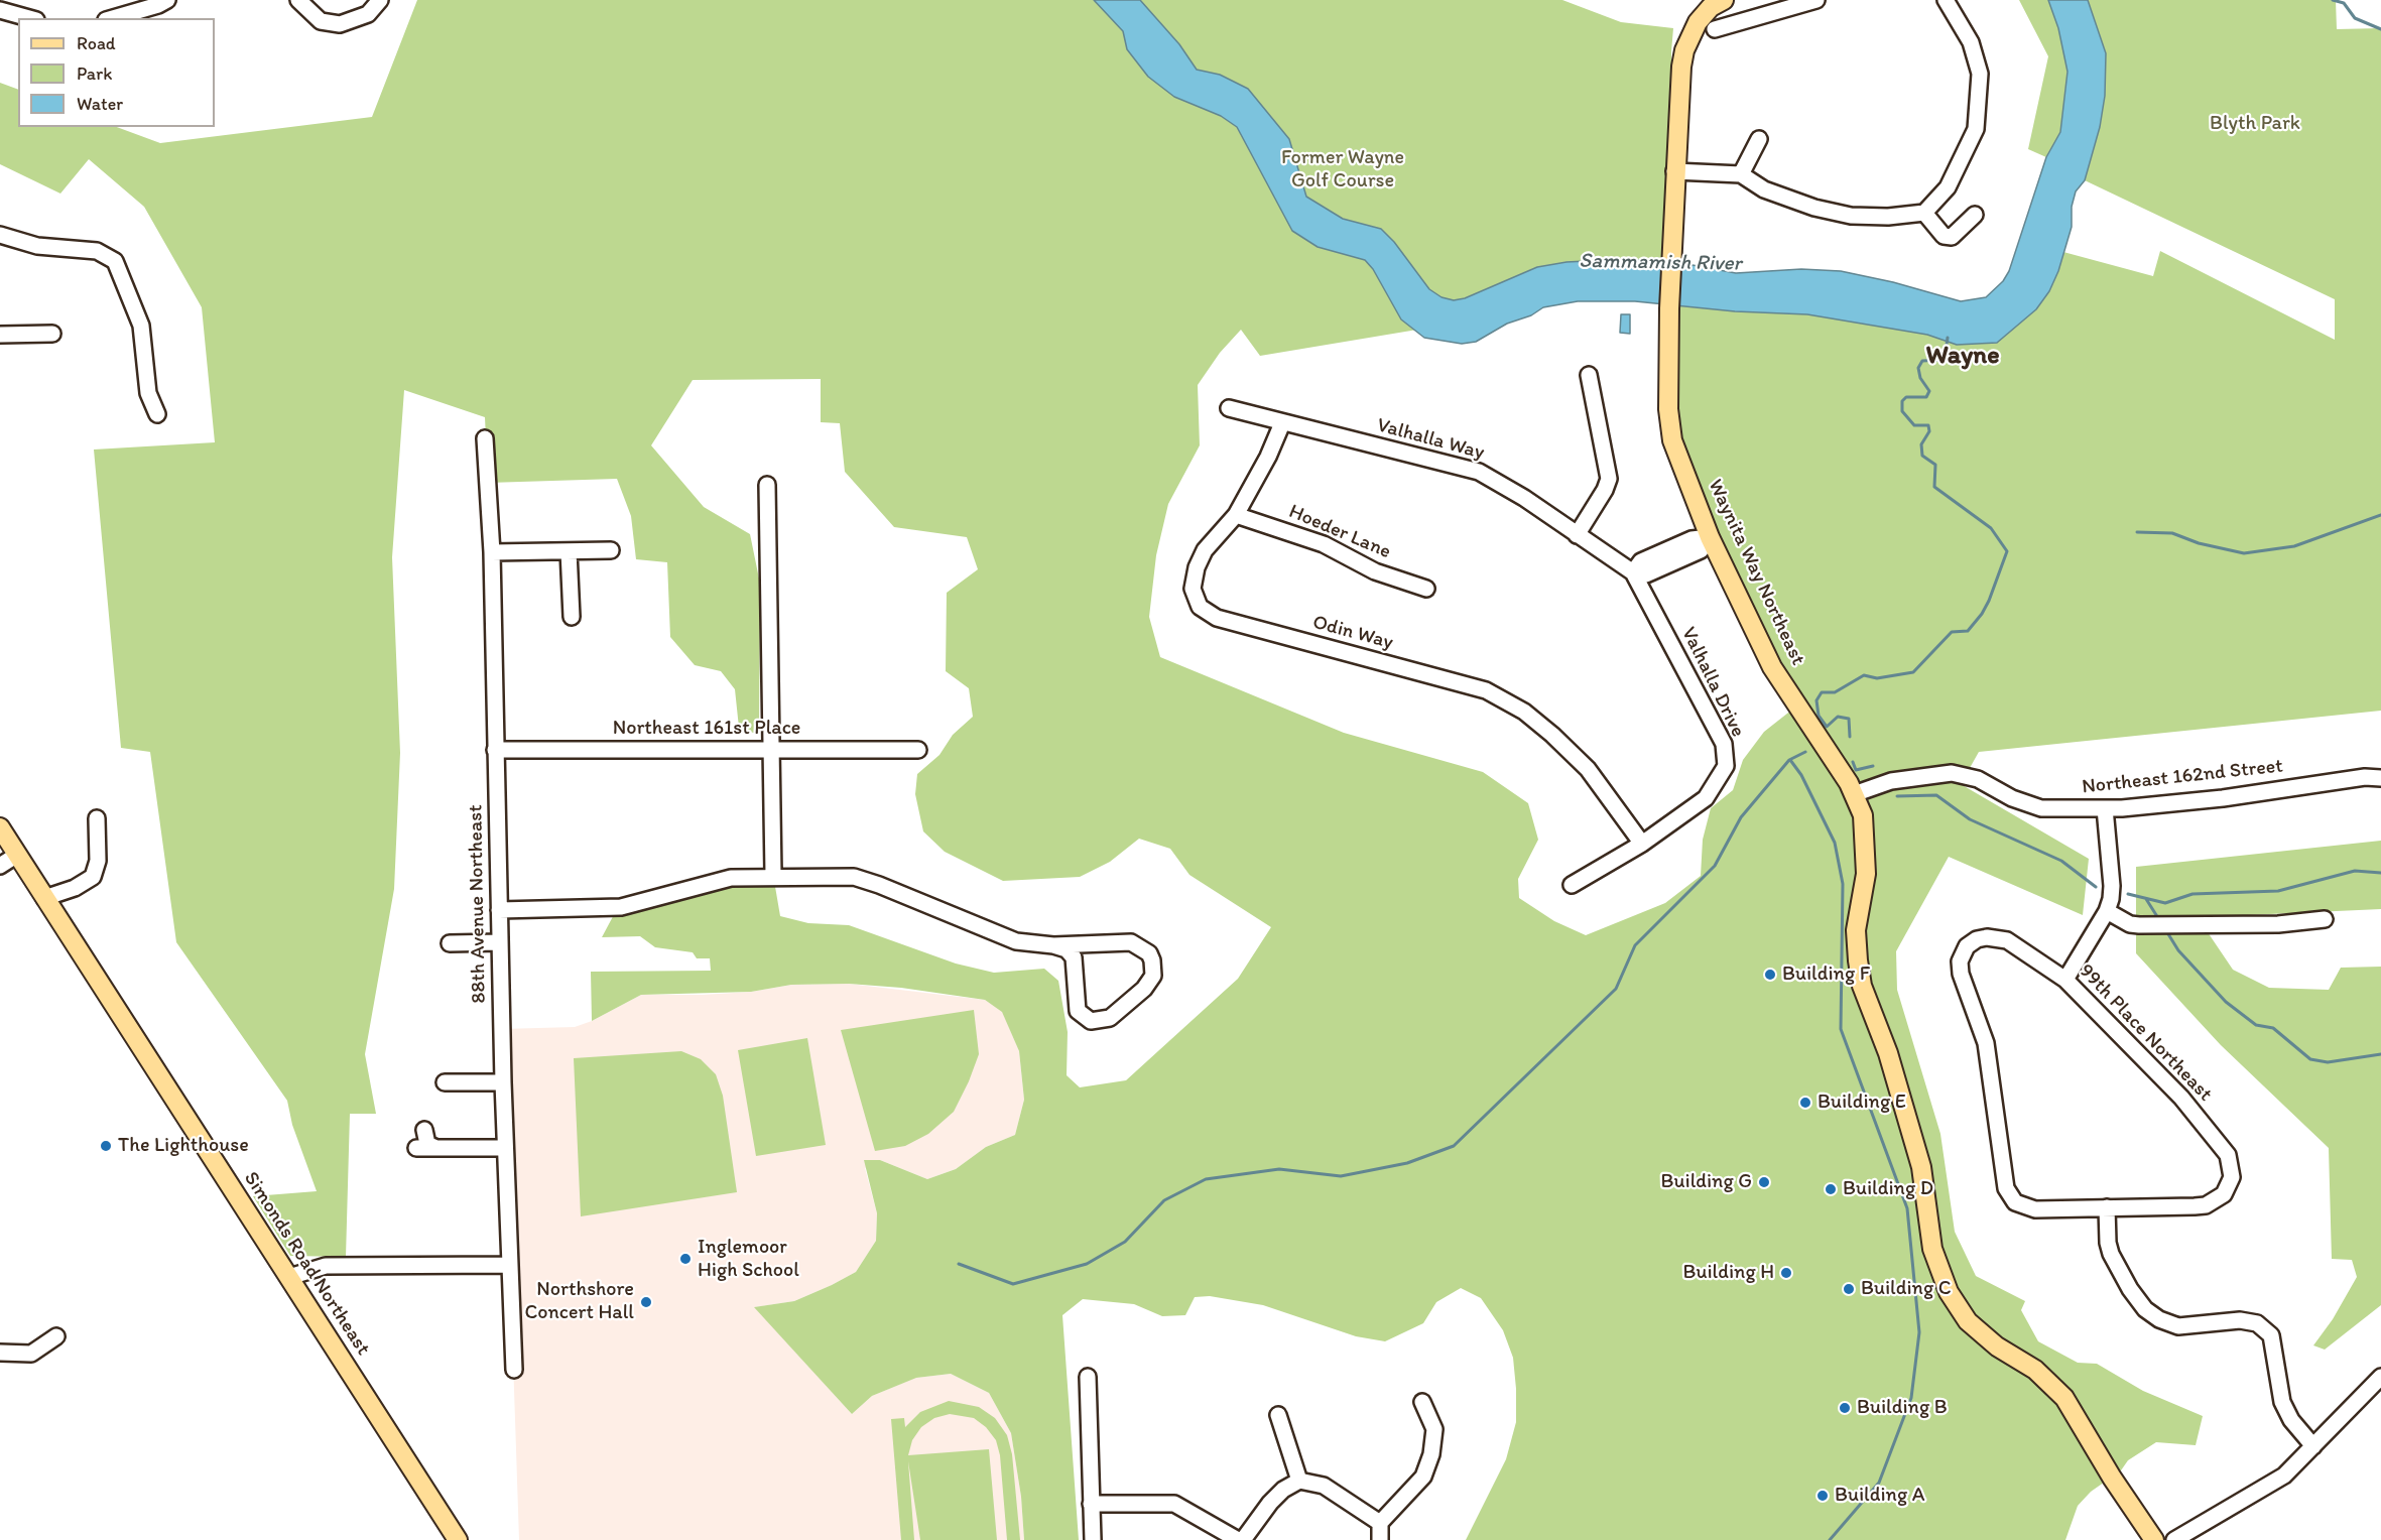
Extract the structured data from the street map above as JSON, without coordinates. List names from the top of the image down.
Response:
{
  "streets": {
    "main road": ["Waynita Way Northeast", "Simonds Road Northeast"],
    "street": [
      "Valhalla Way",
      "Hoeder Lane",
      "Odin Way",
      "Valhalla Drive",
      "Northeast 161st Place",
      "Northeast 162nd Street",
      "88th Avenue Northeast",
      "99th Place Northeast"
    ]
  },
  "crossings": [
    ["Valhalla Way", "Odin Way"],
    ["Valhalla Way", "Valhalla Drive"],
    ["Hoeder Lane", "Odin Way"],
    ["Waynita Way Northeast", "Northeast 162nd Street"],
    ["Odin Way", "Valhalla Drive"],
    ["Northeast 161st Place", "88th Avenue Northeast"]
  ],
  "districts": ["Wayne"],
  "water": ["Sammamish River"],
  "parks": ["Blyth Park", "Former Wayne Golf Course"],
  "places": [
    "Building F",
    "Building E",
    "The Lighthouse",
    "Building G",
    "Building D",
    "Inglemoor High School",
    "Building H",
    "Building C",
    "Northshore Concert Hall",
    "Building B",
    "Building A"
  ],
  "legend": ["Road", "Park", "Water"]
}
